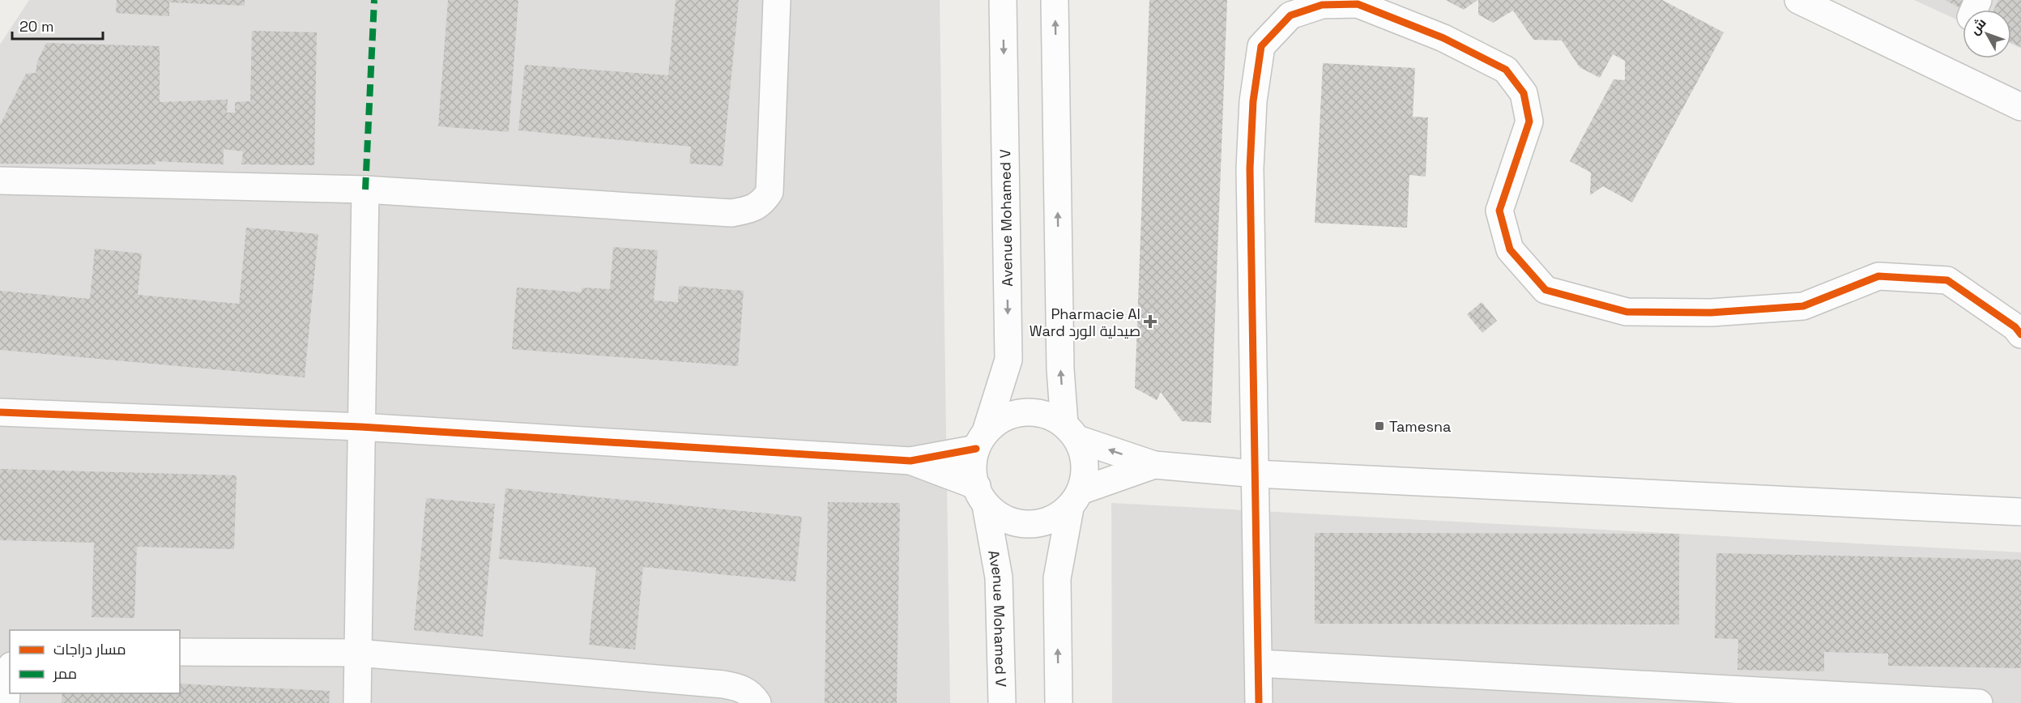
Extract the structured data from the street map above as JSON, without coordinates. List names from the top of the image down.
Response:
{
  "streets": {
    "street": ["Avenue Mohamed V"]
  },
  "places": {
    "health": ["Pharmacie Al Ward صيدلية الورد"],
    "transit": ["Tamesna"]
  },
  "legend": ["مسار دراجات", "ممر"],
  "scale_bar": "20 m",
  "north": "top left"
}
